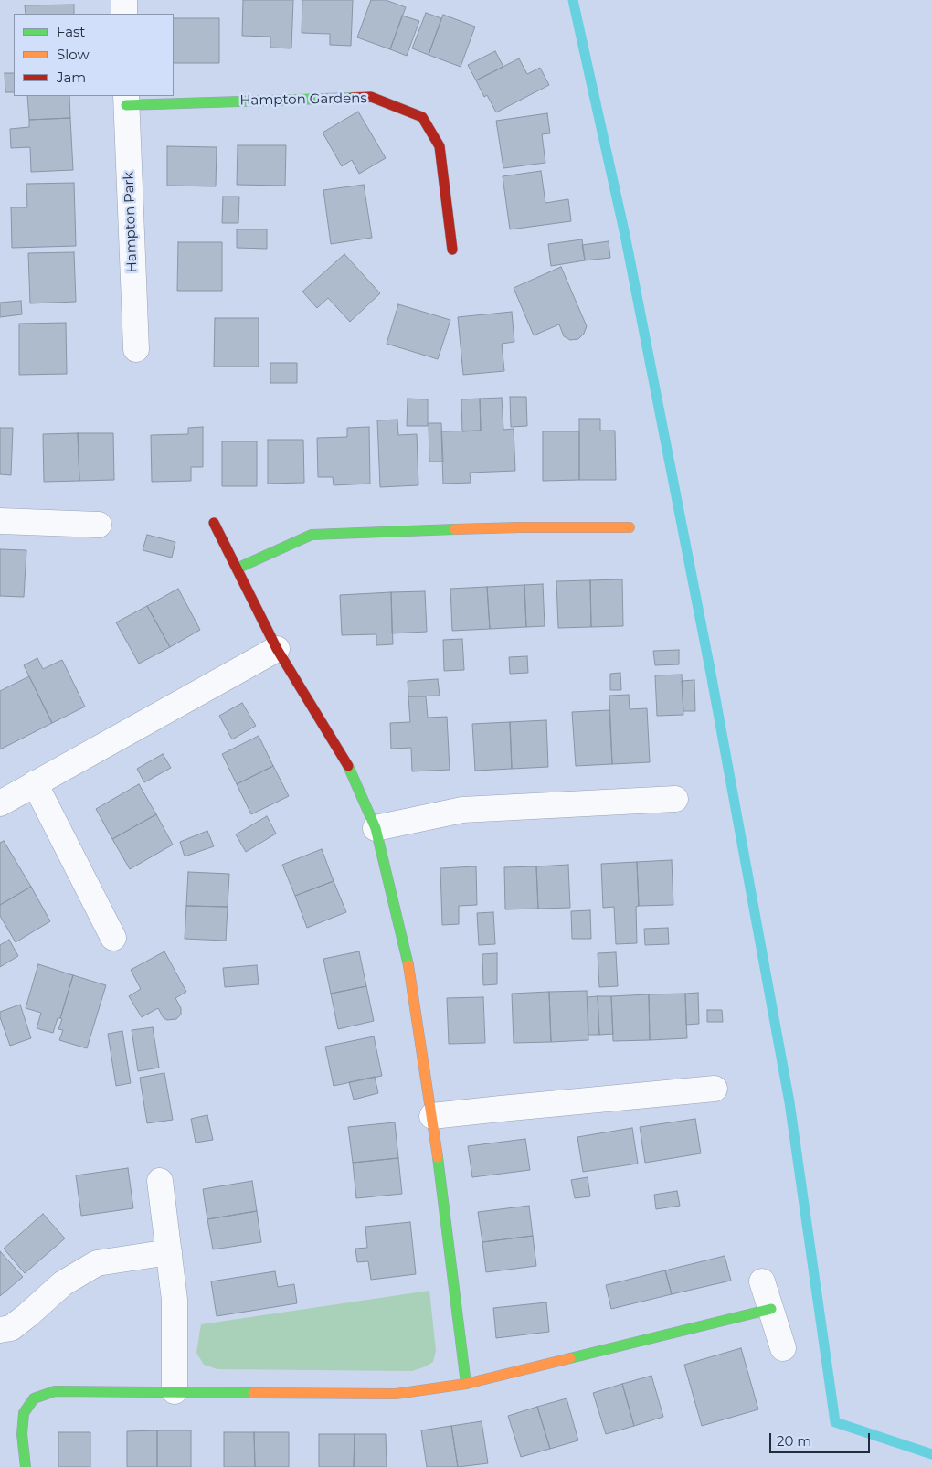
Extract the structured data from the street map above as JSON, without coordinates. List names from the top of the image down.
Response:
{
  "streets": {
    "street": ["Hampton Gardens", "Hampton Park"]
  },
  "crossings": [
    ["Hampton Gardens", "Hampton Park"]
  ],
  "legend": ["Fast", "Slow", "Jam"],
  "scale_bar": "20 m"
}
